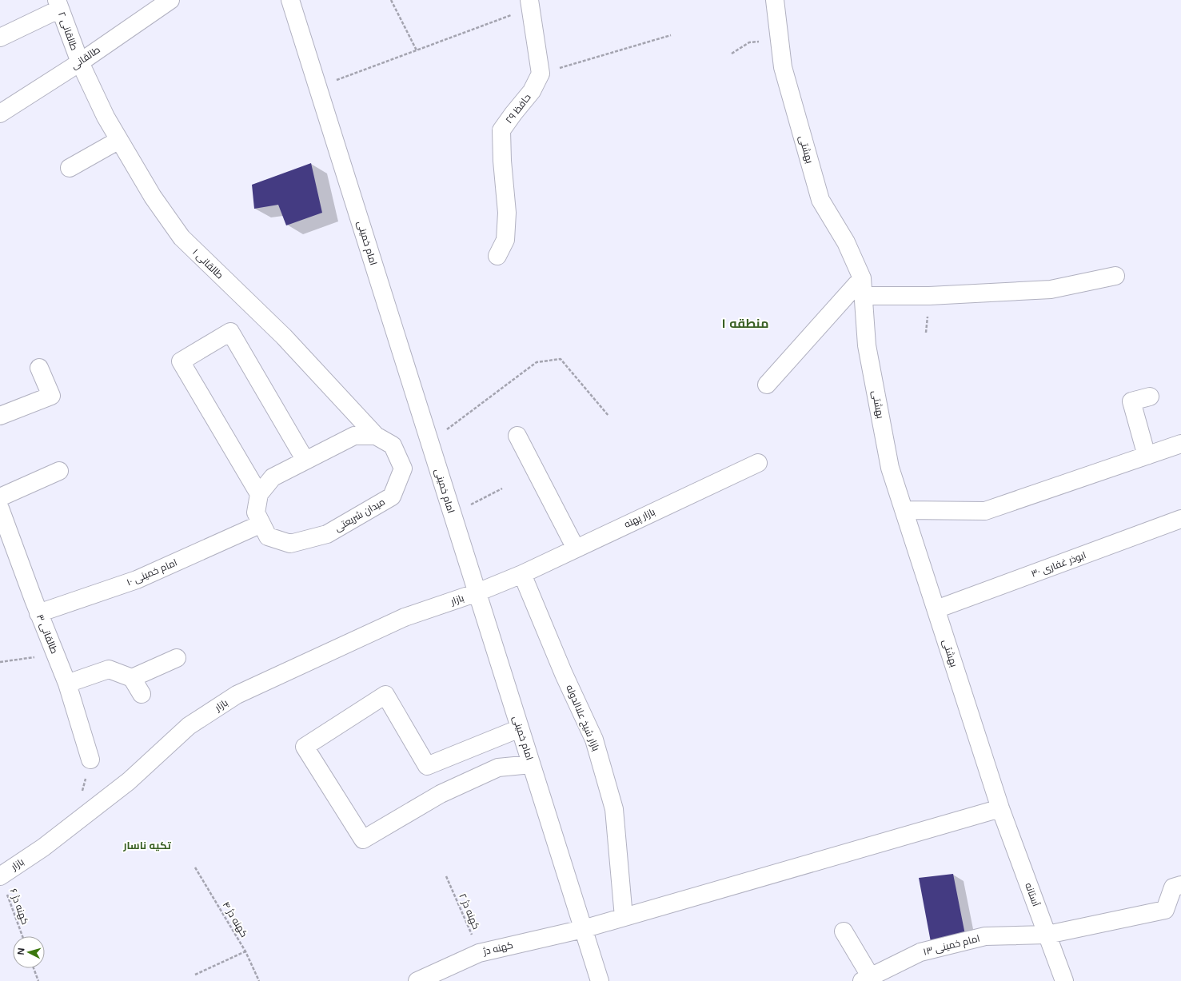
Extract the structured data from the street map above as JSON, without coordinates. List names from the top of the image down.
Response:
{
  "streets": {
    "street": [
      "طالقانی ۲",
      "طالقانی",
      "حافظ ۲۹",
      "بهشتی",
      "امام خمینی",
      "طالقانی ۱",
      "میدان شریعتی",
      "بازار پهنه",
      "ابوذر غفاری ۳۰",
      "امام خمینی ۱۰",
      "بازار",
      "طالقانی ۳",
      "بازار شیخ علاالدوله",
      "آستانه",
      "امام خمینی ۱۳",
      "کهنه دژ"
    ],
    "path": ["کهنه دژ ۶", "کهنه دژ ۲", "کهنه دژ ۴"]
  },
  "crossings": [
    ["طالقانی ۲", "طالقانی"],
    ["طالقانی ۲", "طالقانی ۱"],
    ["طالقانی", "طالقانی ۱"],
    ["بهشتی", "ابوذر غفاری ۳۰"],
    ["بهشتی", "آستانه"],
    ["بهشتی", "کهنه دژ"],
    ["امام خمینی", "بازار"],
    ["امام خمینی", "کهنه دژ"],
    ["طالقانی ۱", "میدان شریعتی"],
    ["میدان شریعتی", "امام خمینی ۱۰"],
    ["بازار پهنه", "بازار شیخ علاالدوله"],
    ["امام خمینی ۱۰", "طالقانی ۳"],
    ["بازار", "کهنه دژ ۶"],
    ["بازار شیخ علاالدوله", "کهنه دژ"],
    ["آستانه", "امام خمینی ۱۳"],
    ["آستانه", "کهنه دژ"],
    ["کهنه دژ ۲", "کهنه دژ"]
  ],
  "districts": ["منطقه ۱", "تکیه ناسار"],
  "north": "left"
}
